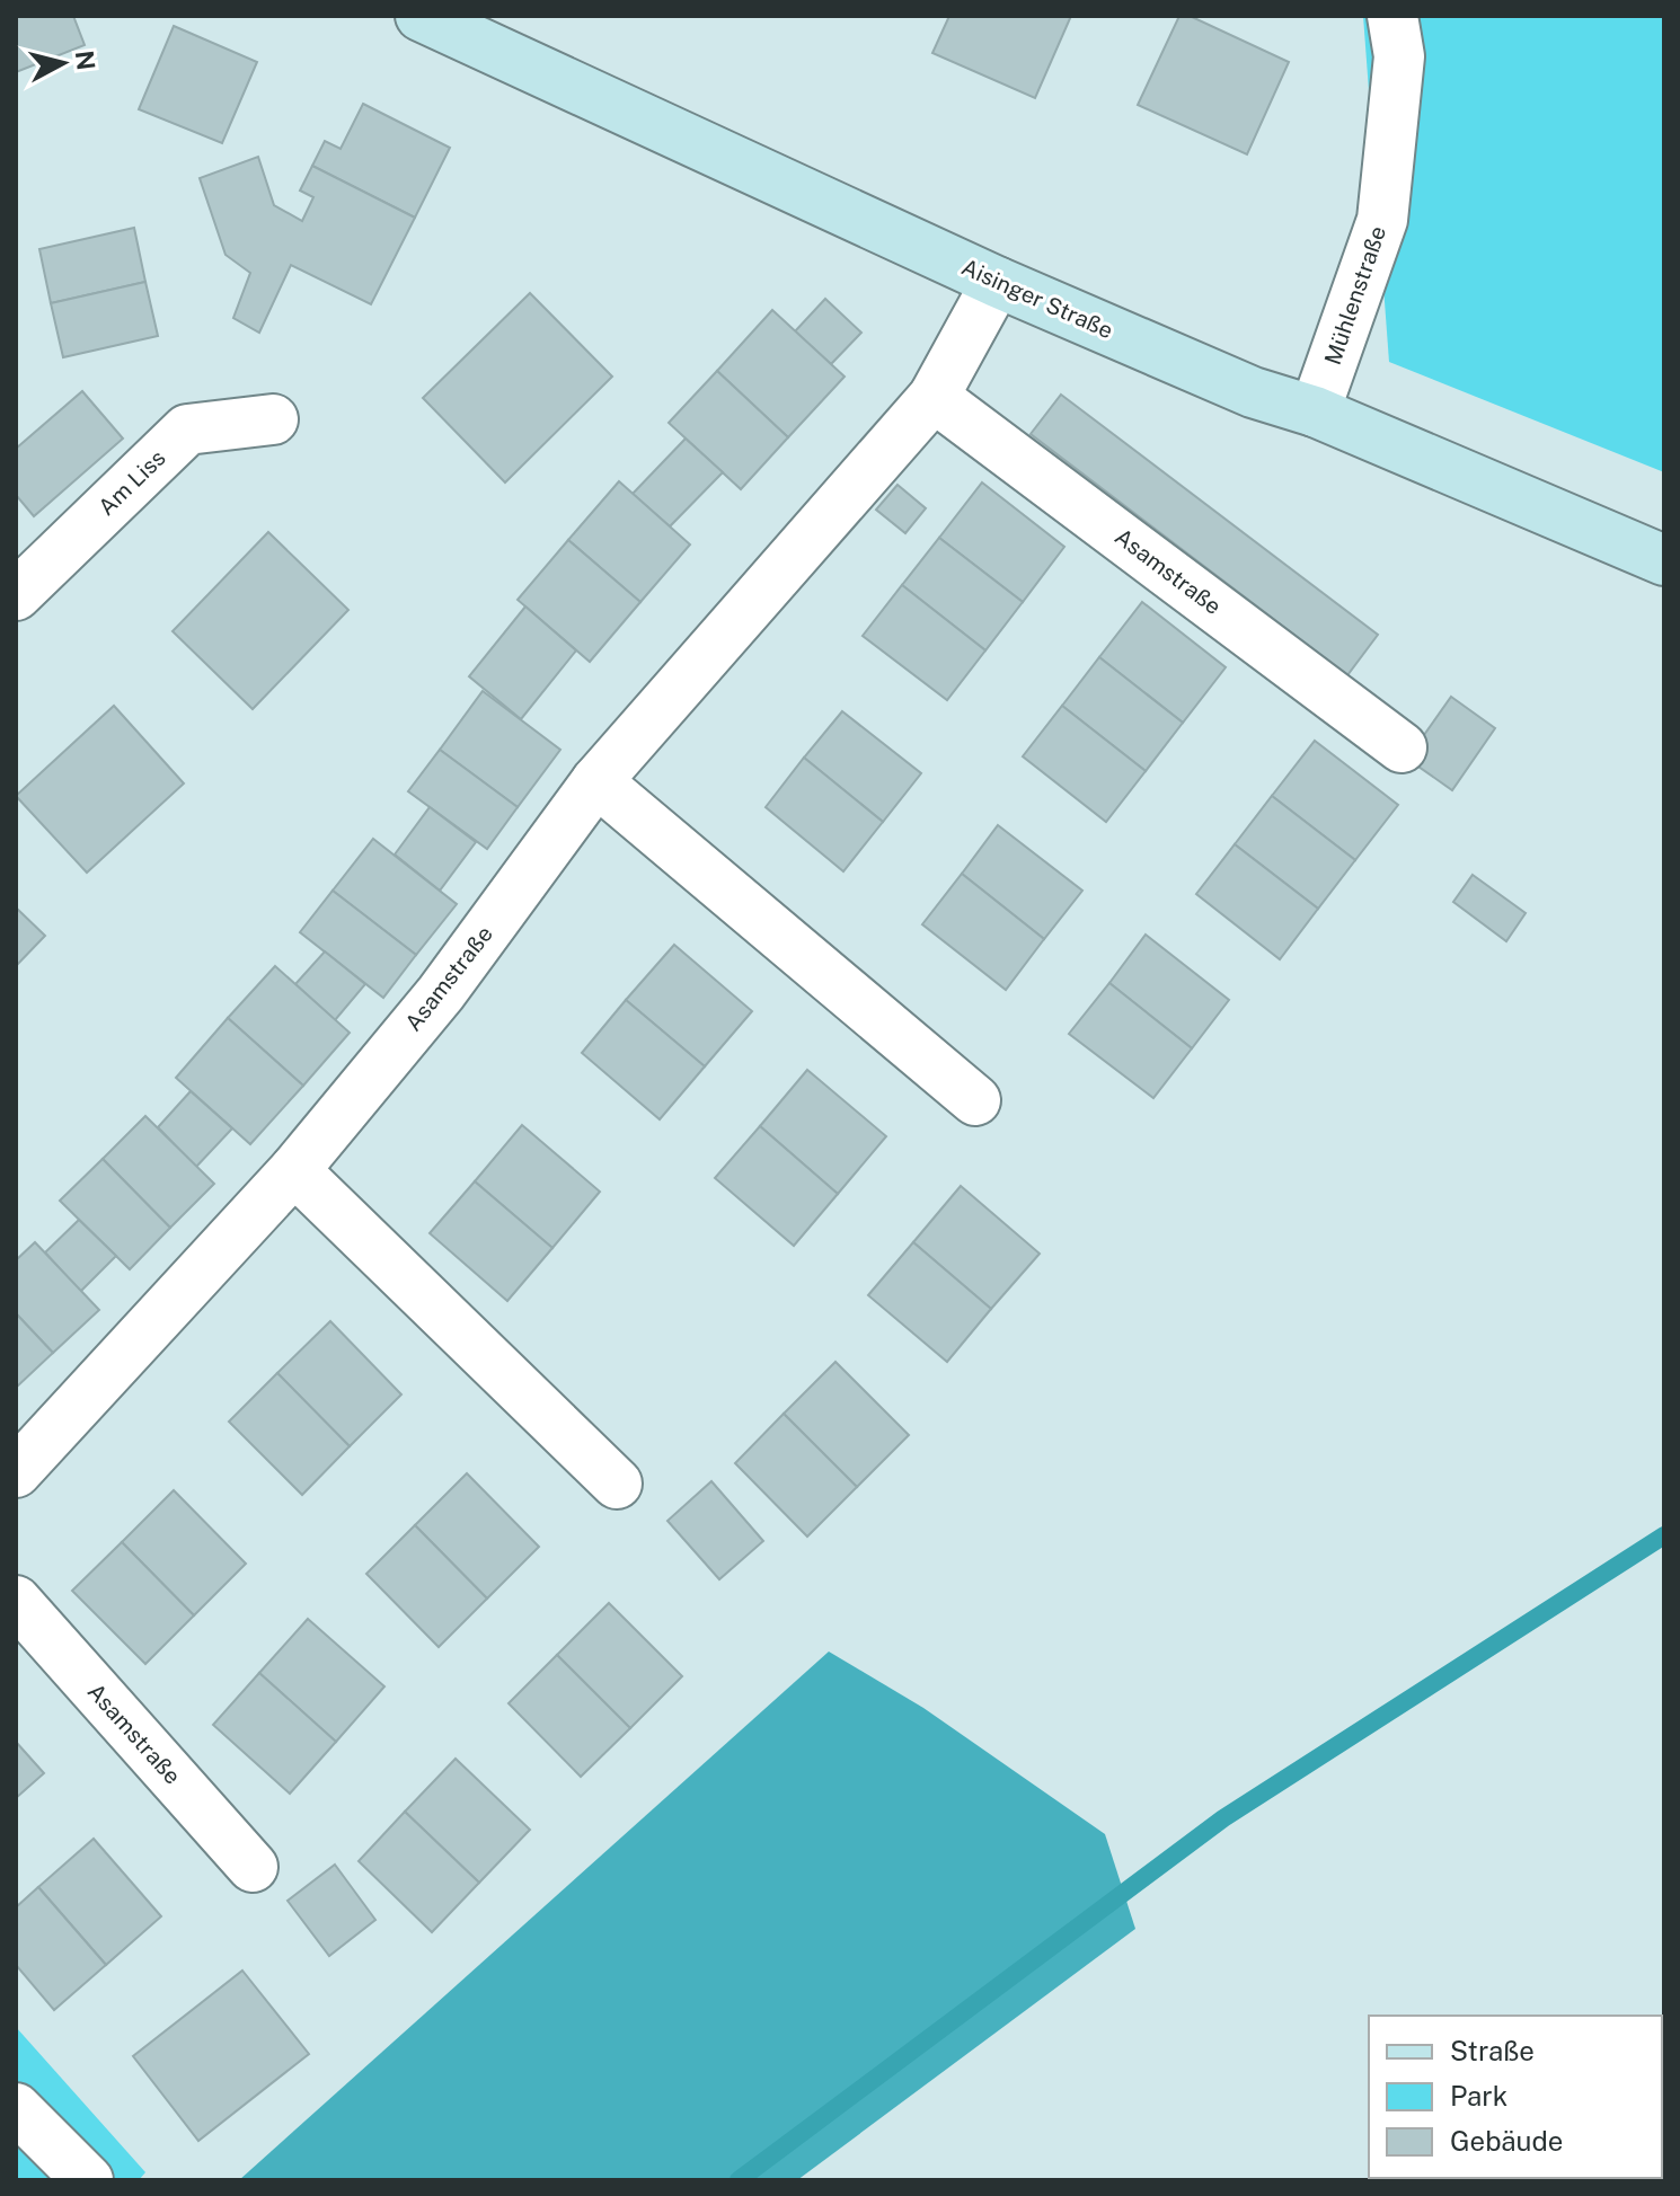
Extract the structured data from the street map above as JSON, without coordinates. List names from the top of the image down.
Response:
{
  "streets": {
    "main road": ["Aisinger Straße"],
    "street": ["Mühlenstraße", "Am Liss", "Asamstraße"]
  },
  "crossings": [
    ["Mühlenstraße", "Aisinger Straße"],
    ["Aisinger Straße", "Asamstraße"]
  ],
  "legend": ["Straße", "Park", "Gebäude"],
  "north": "right"
}
